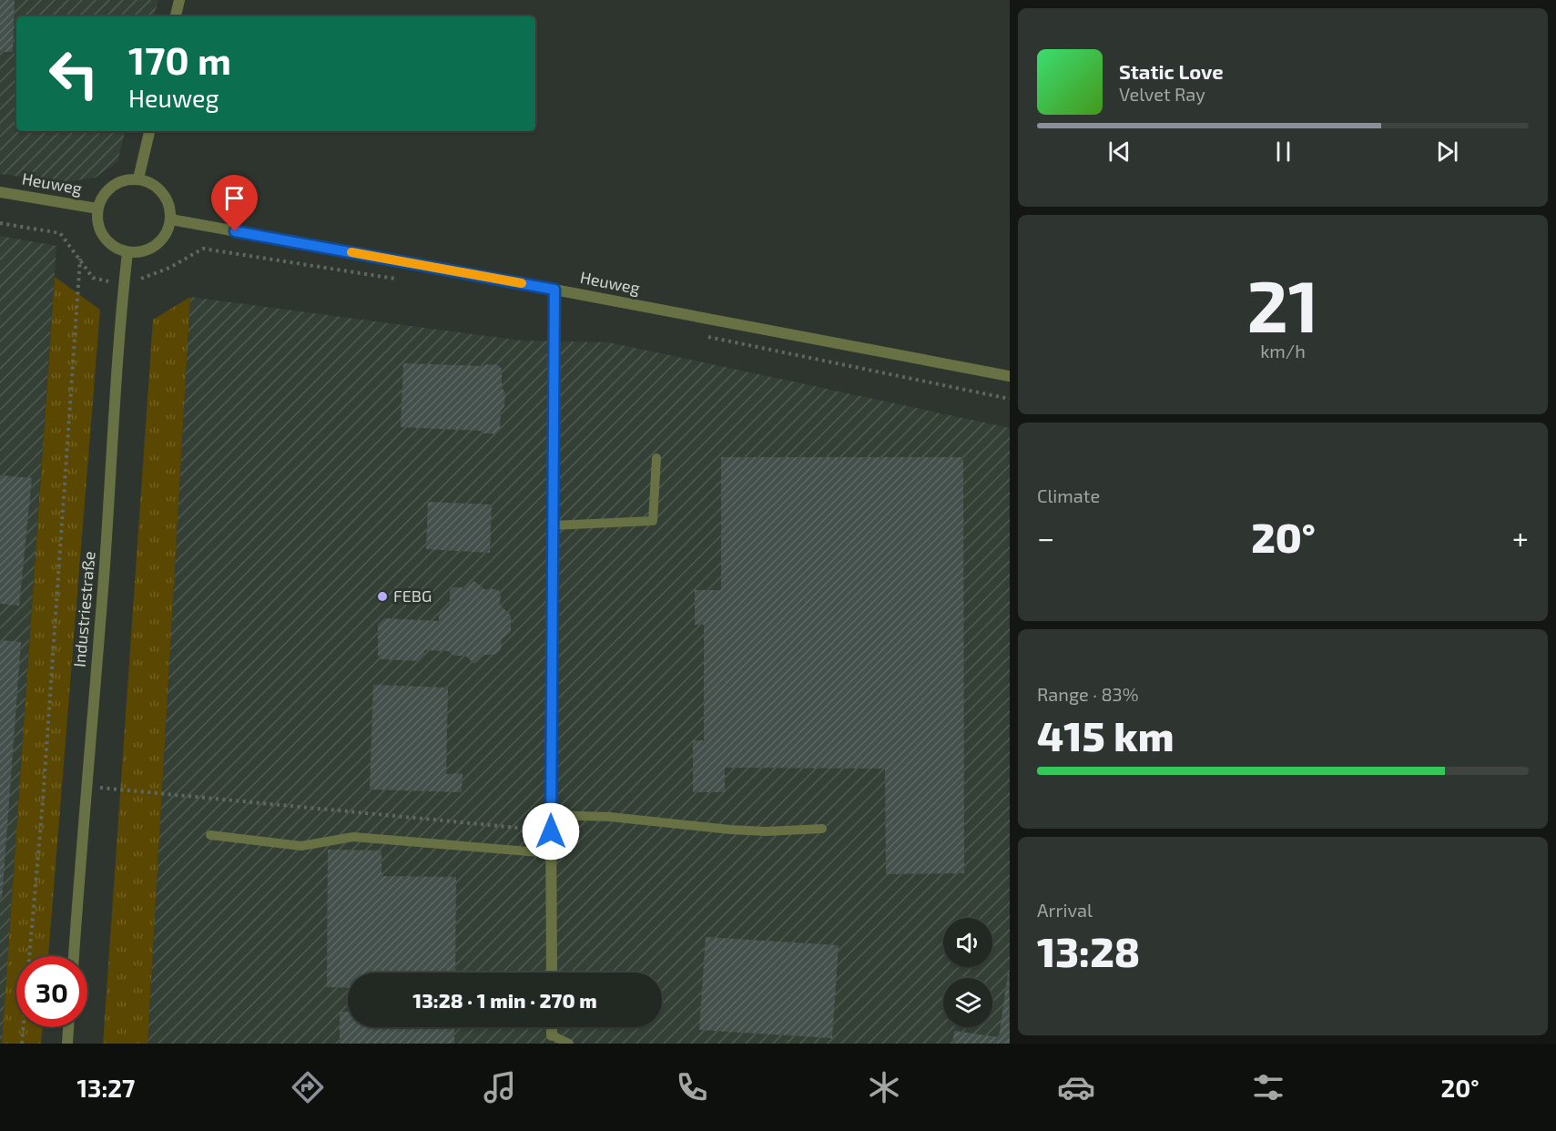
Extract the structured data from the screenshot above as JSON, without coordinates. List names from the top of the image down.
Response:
{
  "streets": {
    "street": ["Heuweg", "Industriestraße"]
  },
  "crossings": [
    ["Heuweg", "Industriestraße"]
  ],
  "places": ["FEBG"],
  "page": {
    "turn": ["170 m", "Heuweg"],
    "song": ["Static Love", "Velvet Ray"],
    "tile": [
      ["21", "km/h"],
      "Climate",
      ["Range · 83%", "415 km"],
      ["Arrival", "13:28"]
    ],
    "heat": ["−", "20°", "+"],
    "limit": "30",
    "trip": "13:28 · 1 min · 270 m",
    "tabs": ["13:27", "20°"]
  }
}
